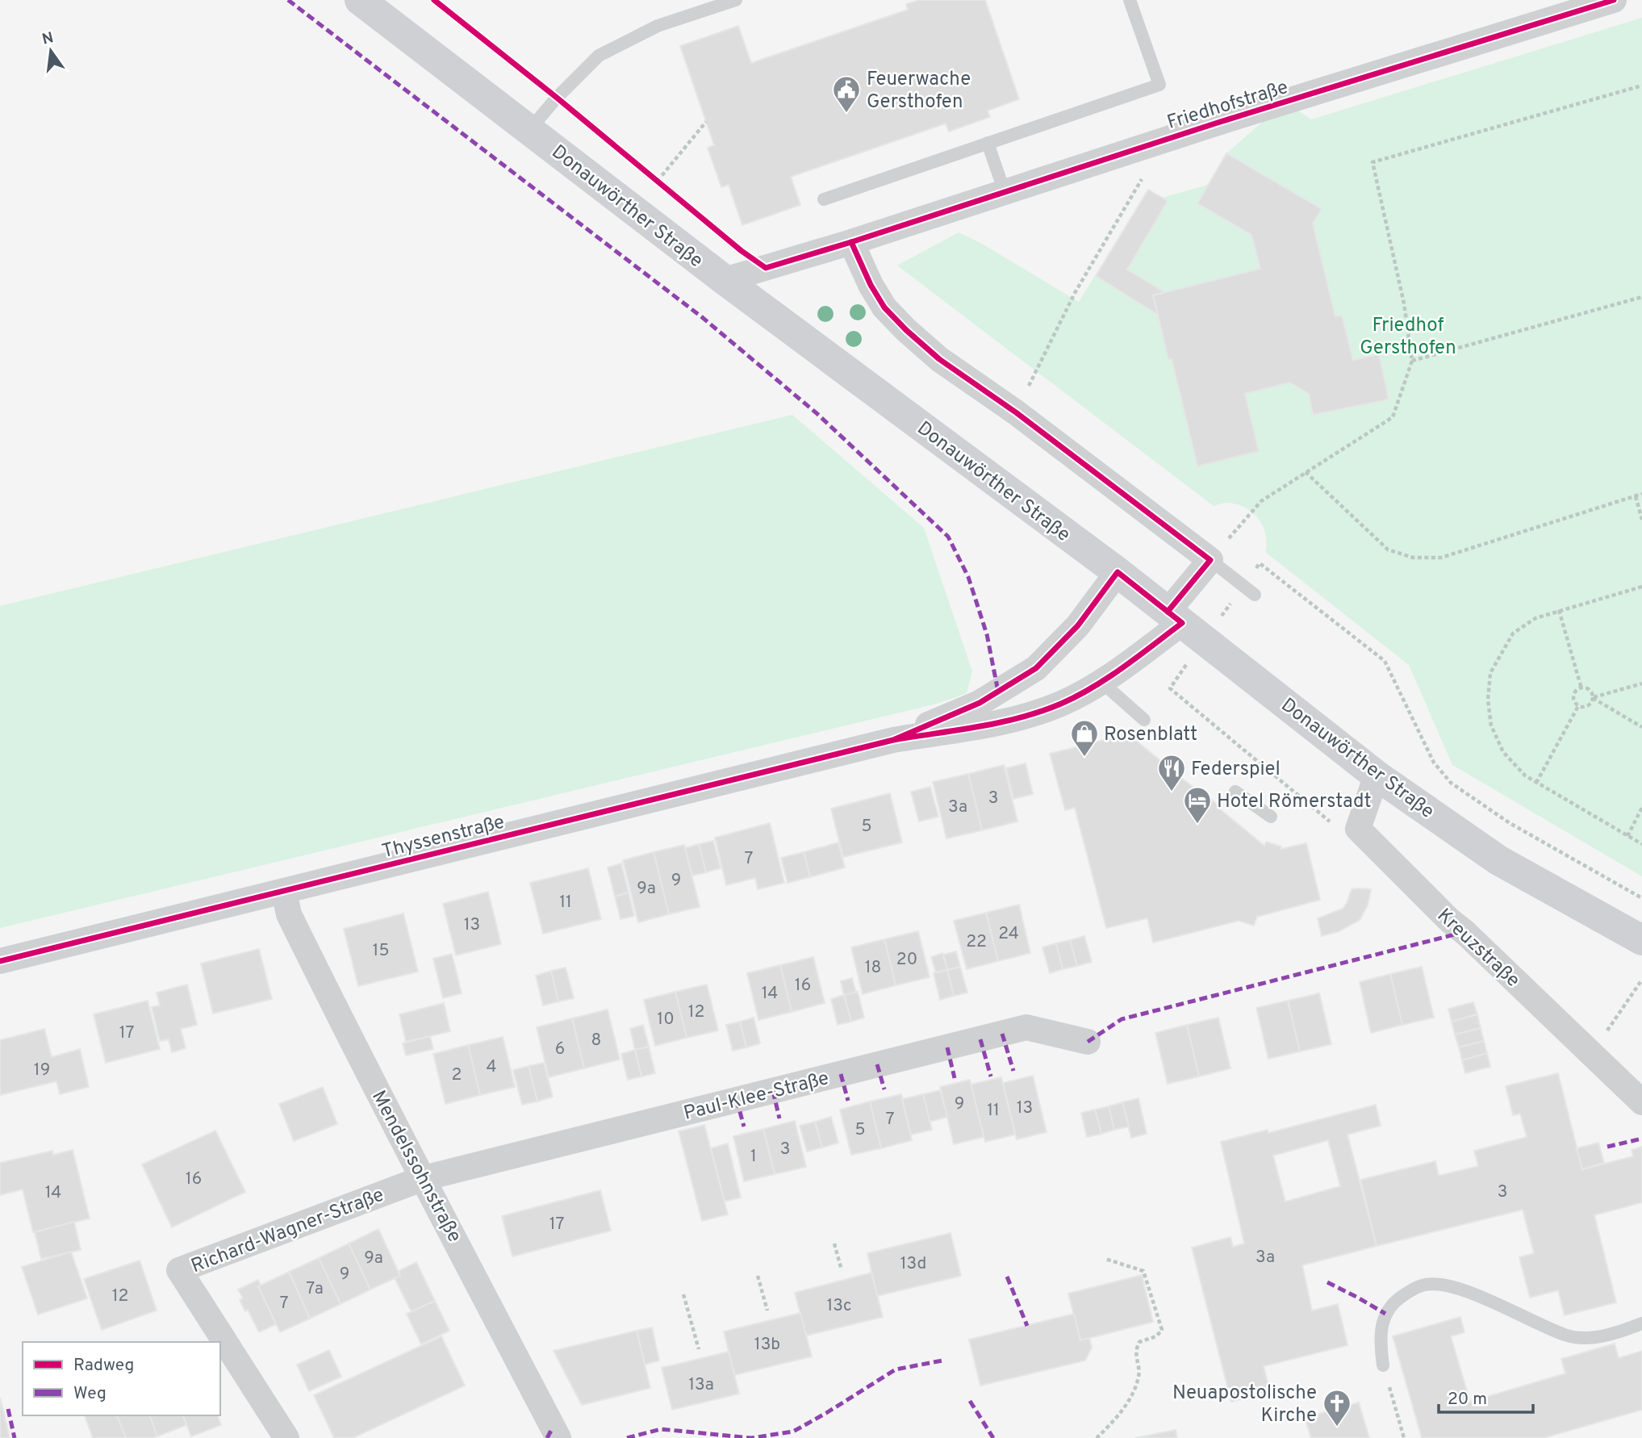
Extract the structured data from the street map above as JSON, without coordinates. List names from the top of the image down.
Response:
{
  "streets": {
    "main road": ["Donauwörther Straße"],
    "street": [
      "Friedhofstraße",
      "Thyssenstraße",
      "Kreuzstraße",
      "Paul-Klee-Straße",
      "Mendelssohnstraße",
      "Richard-Wagner-Straße"
    ]
  },
  "crossings": [
    ["Friedhofstraße", "Donauwörther Straße"],
    ["Donauwörther Straße", "Thyssenstraße"],
    ["Donauwörther Straße", "Kreuzstraße"],
    ["Thyssenstraße", "Mendelssohnstraße"],
    ["Paul-Klee-Straße", "Mendelssohnstraße"],
    ["Paul-Klee-Straße", "Richard-Wagner-Straße"],
    ["Mendelssohnstraße", "Richard-Wagner-Straße"]
  ],
  "parks": ["Friedhof Gersthofen"],
  "places": {
    "public building": ["Feuerwache Gersthofen"],
    "shop": ["Rosenblatt"],
    "restaurant": ["Federspiel"],
    "hotel": ["Hotel Römerstadt"],
    "church": ["Neuapostolische Kirche"]
  },
  "house_numbers": [
    "3",
    "3a",
    "5",
    "7",
    "9",
    "9a",
    "11",
    "13",
    "24",
    "22",
    "15",
    "20",
    "18",
    "16",
    "14",
    "12",
    "10",
    "17",
    "8",
    "6",
    "4",
    "19",
    "2",
    "9",
    "13",
    "11",
    "7",
    "5",
    "3",
    "1",
    "16",
    "3",
    "14",
    "17",
    "3a",
    "9a",
    "13d",
    "9",
    "7a",
    "12",
    "7",
    "13c",
    "13b",
    "13a"
  ],
  "legend": ["Radweg", "Weg"],
  "scale_bar": "20 m",
  "north": "top"
}
